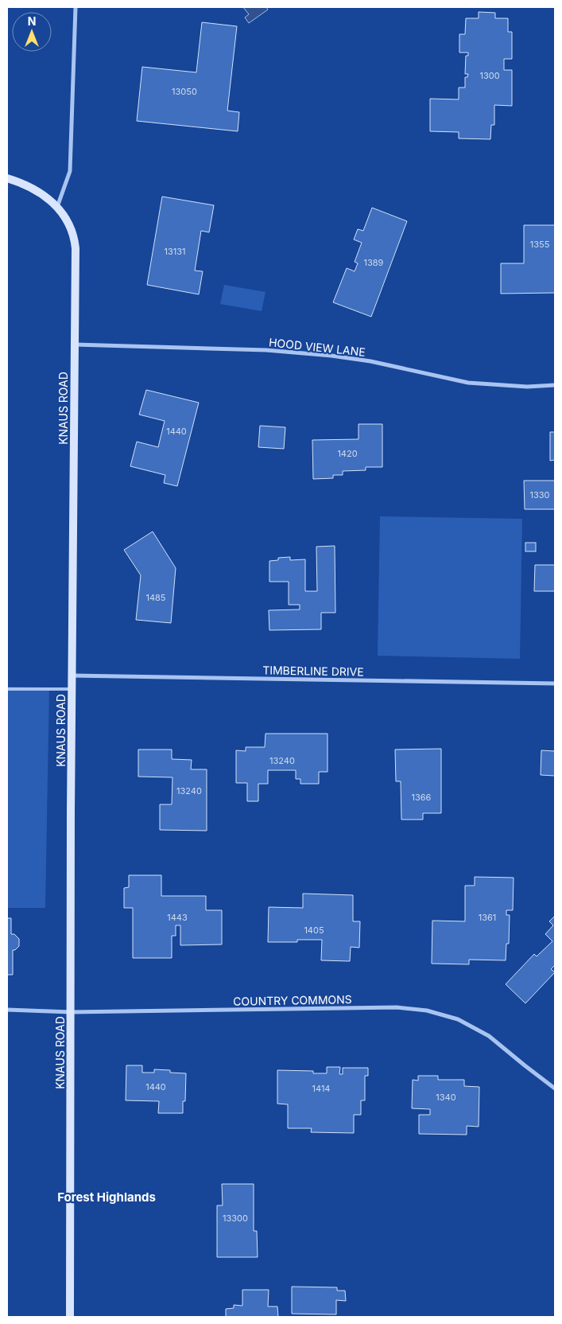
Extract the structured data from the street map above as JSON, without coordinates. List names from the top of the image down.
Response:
{
  "streets": {
    "street": [
      "HOOD VIEW LANE",
      "KNAUS ROAD",
      "TIMBERLINE DRIVE",
      "COUNTRY COMMONS"
    ]
  },
  "crossings": [
    ["HOOD VIEW LANE", "KNAUS ROAD"],
    ["KNAUS ROAD", "TIMBERLINE DRIVE"],
    ["KNAUS ROAD", "COUNTRY COMMONS"]
  ],
  "districts": ["Forest Highlands"],
  "house_numbers": [
    "1300",
    "13050",
    "1355",
    "13131",
    "1389",
    "1440",
    "1420",
    "1330",
    "1485",
    "13240",
    "13240",
    "1366",
    "1443",
    "1361",
    "1405",
    "1440",
    "1414",
    "1340",
    "13300"
  ],
  "north": "top"
}
